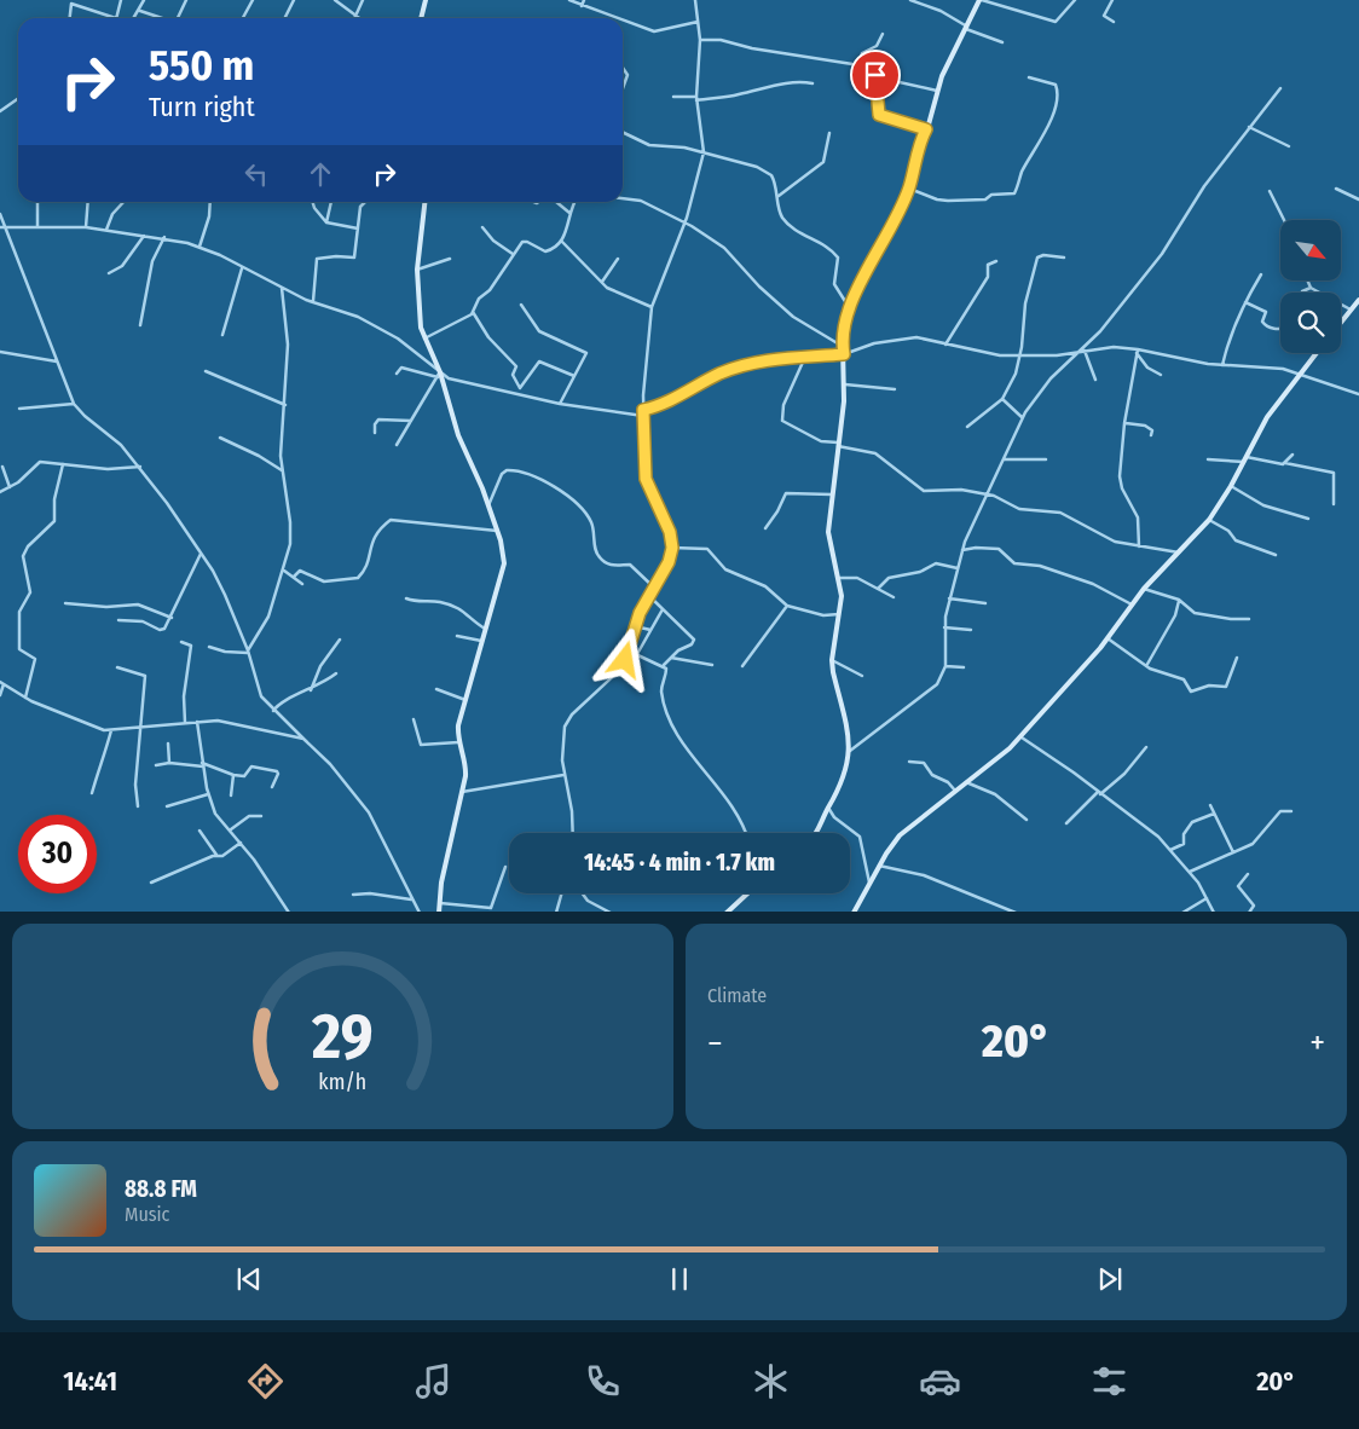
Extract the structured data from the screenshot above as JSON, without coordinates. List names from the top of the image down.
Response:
{
  "north": "bottom right",
  "page": {
    "turn": ["550 m", "Turn right"],
    "limit": "30",
    "trip": "14:45 · 4 min · 1.7 km",
    "tile": "Climate",
    "heat": ["−", "20°", "+"],
    "song": ["88.8 FM", "Music"],
    "tabs": ["14:41", "20°"],
    "gauge": ["29", "km/h"]
  }
}
